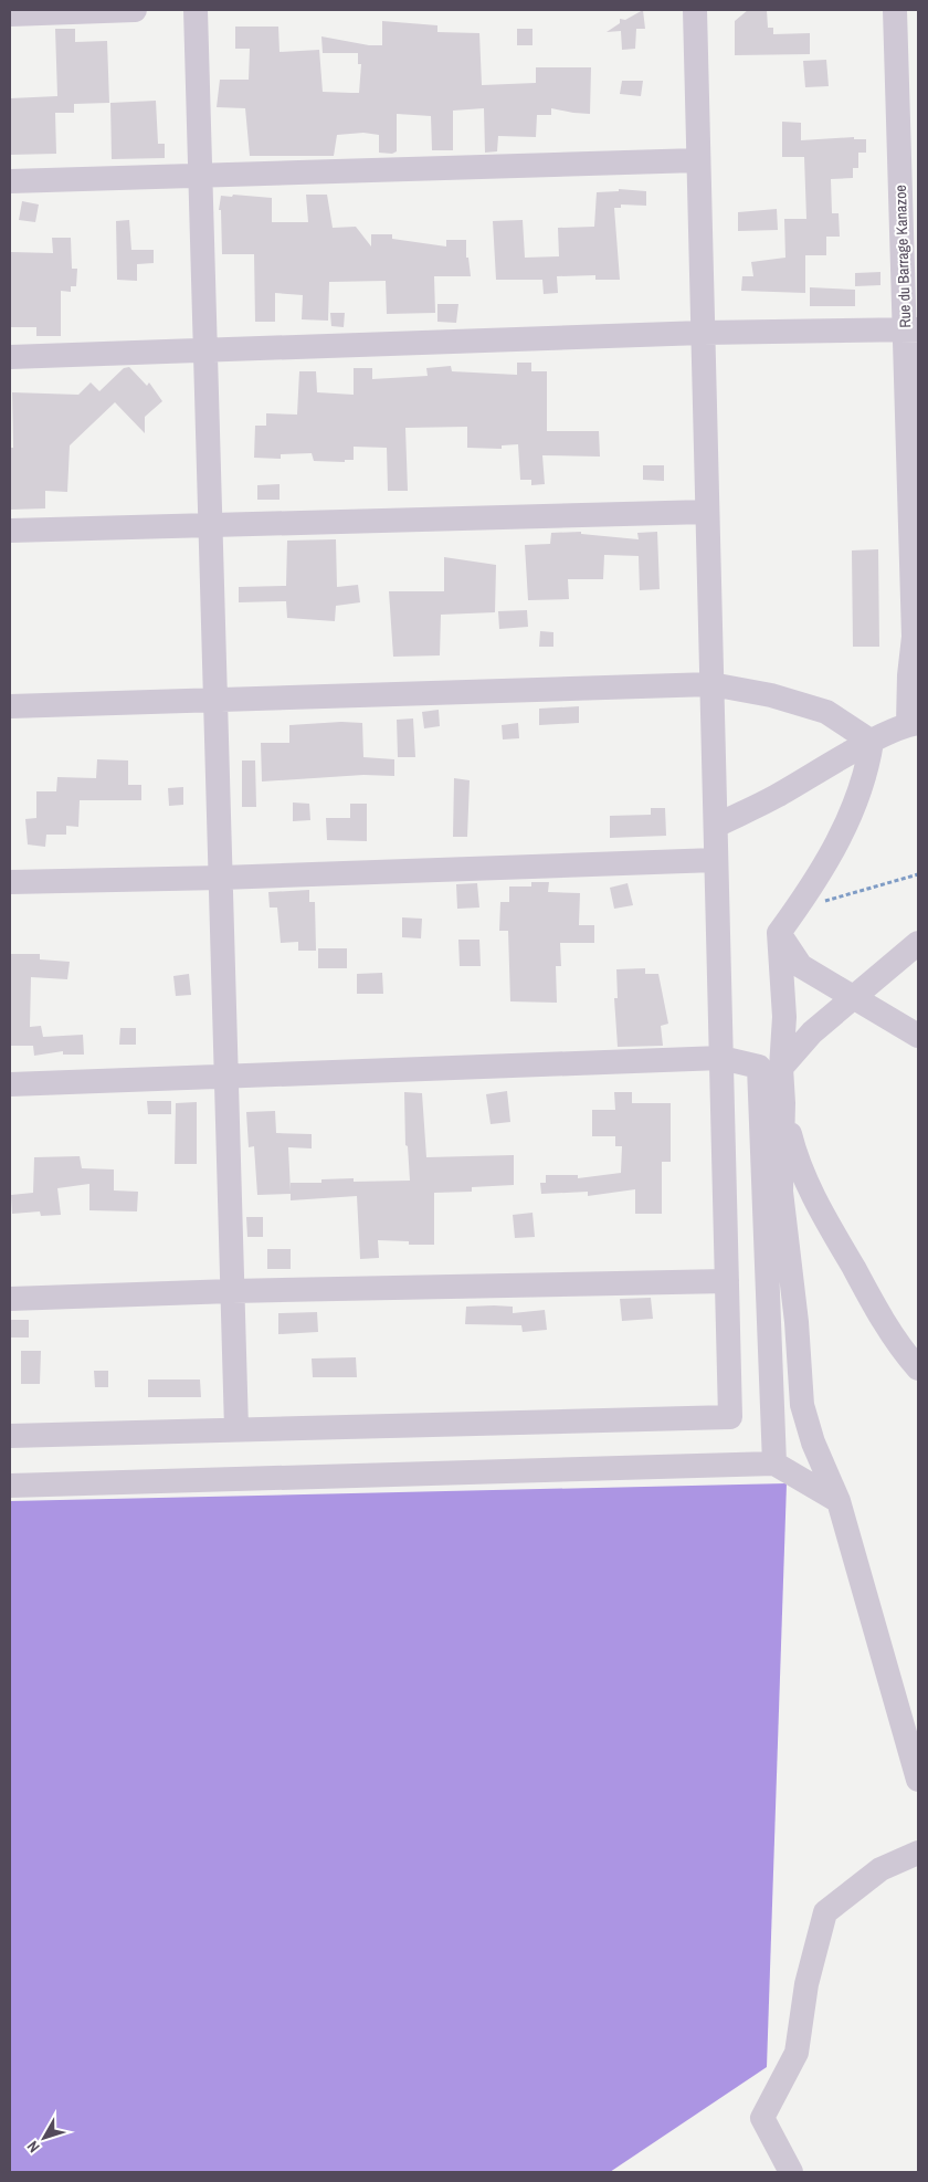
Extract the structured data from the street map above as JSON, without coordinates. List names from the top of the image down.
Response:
{
  "streets": {
    "street": ["Rue du Barrage Kanazoe"]
  },
  "north": "bottom left"
}
